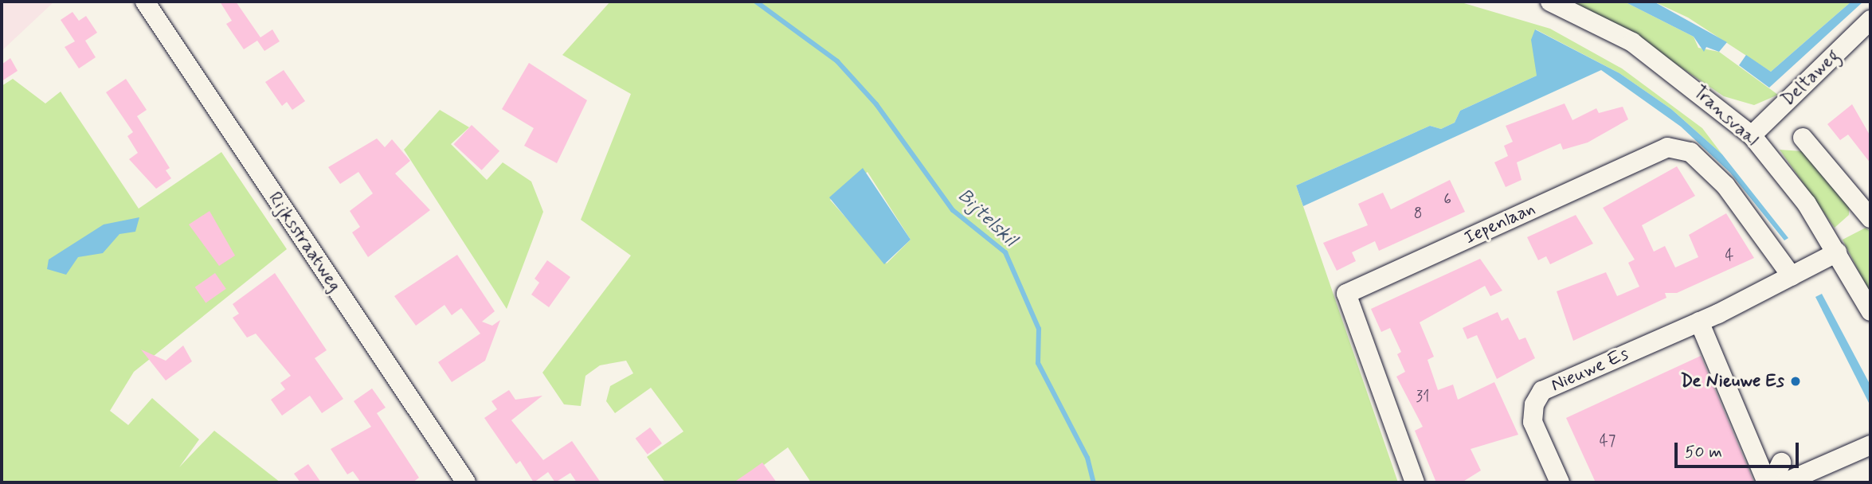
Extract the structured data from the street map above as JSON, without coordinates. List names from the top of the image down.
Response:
{
  "streets": {
    "street": [
      "Deltaweg",
      "Transvaal",
      "Iepenlaan",
      "Rijksstraatweg",
      "Nieuwe Es"
    ]
  },
  "crossings": [
    ["Deltaweg", "Transvaal"],
    ["Transvaal", "Nieuwe Es"],
    ["Iepenlaan", "Nieuwe Es"]
  ],
  "water": ["Bijtelskil"],
  "places": ["De Nieuwe Es"],
  "house_numbers": [
    "6",
    "8",
    "4",
    "31",
    "47"
  ],
  "scale_bar": "50 m"
}
